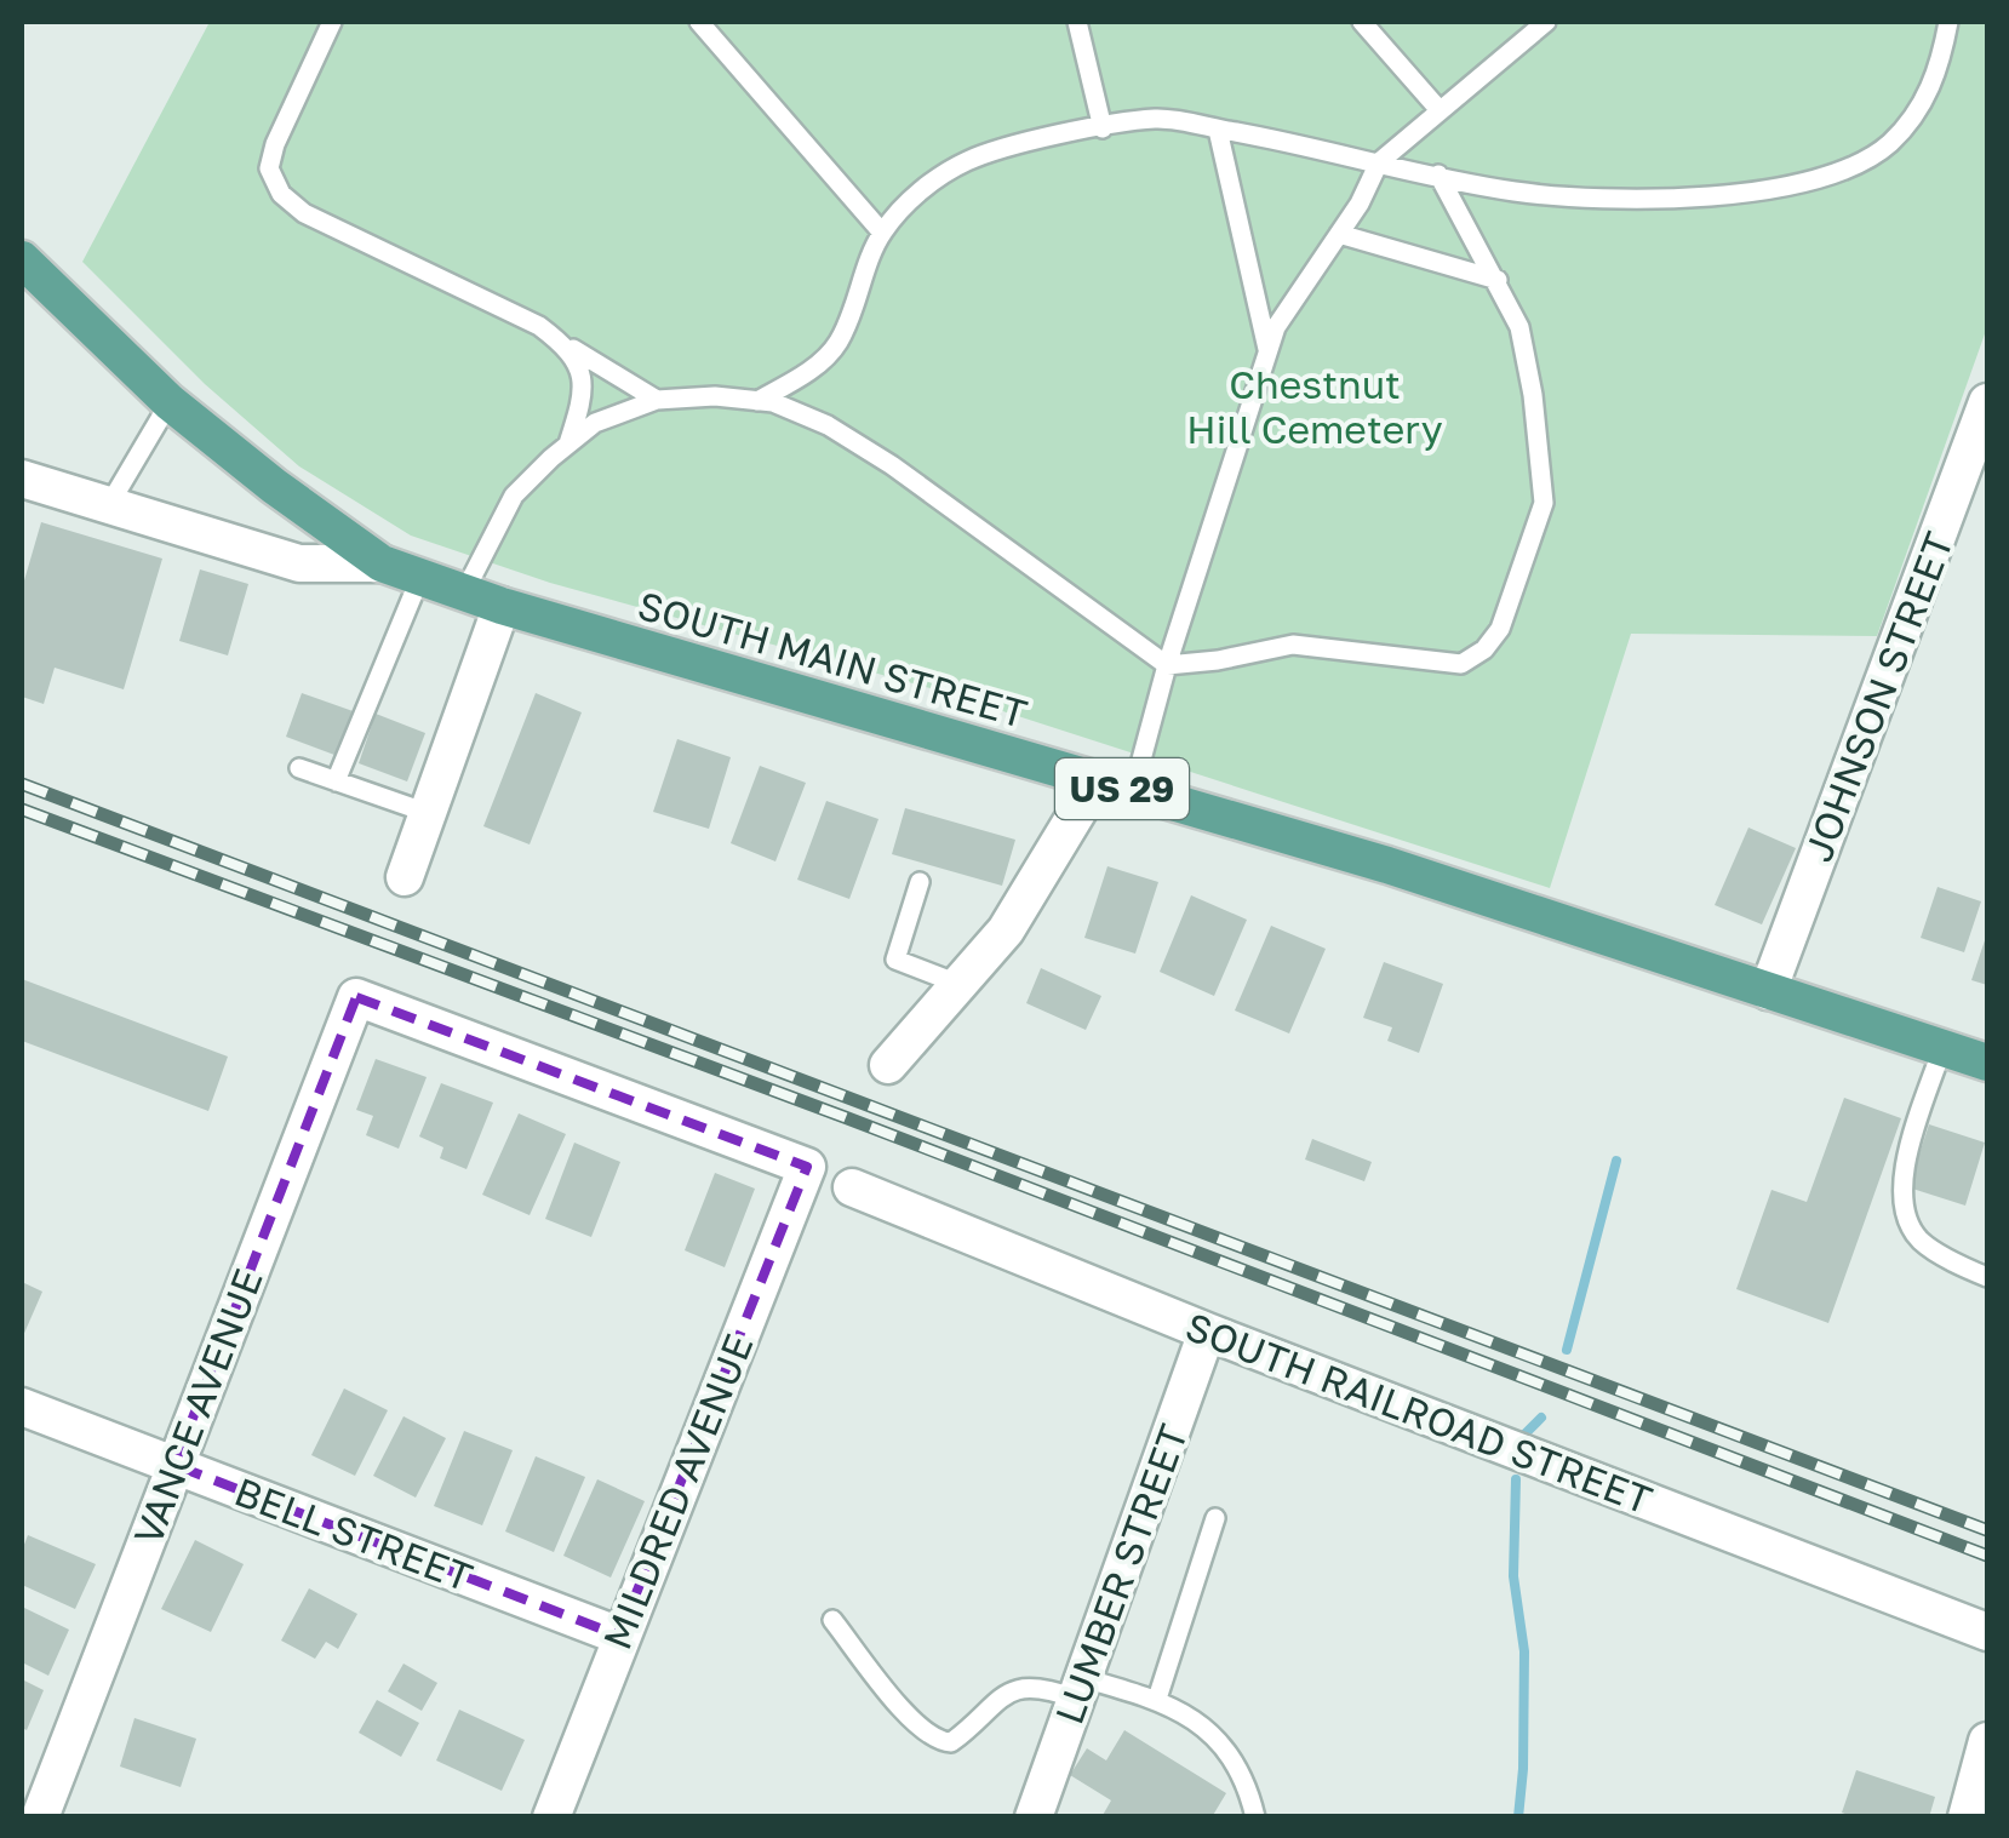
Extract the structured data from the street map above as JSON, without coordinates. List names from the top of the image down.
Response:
{
  "streets": {
    "main road": ["SOUTH MAIN STREET", "US 29"],
    "street": [
      "JOHNSON STREET",
      "VANCE AVENUE",
      "SOUTH RAILROAD STREET",
      "MILDRED AVENUE",
      "BELL STREET",
      "LUMBER STREET"
    ]
  },
  "crossings": [
    ["SOUTH MAIN STREET", "JOHNSON STREET"],
    ["VANCE AVENUE", "MILDRED AVENUE"],
    ["VANCE AVENUE", "BELL STREET"],
    ["SOUTH RAILROAD STREET", "LUMBER STREET"],
    ["MILDRED AVENUE", "BELL STREET"]
  ],
  "parks": ["Chestnut Hill Cemetery"]
}
